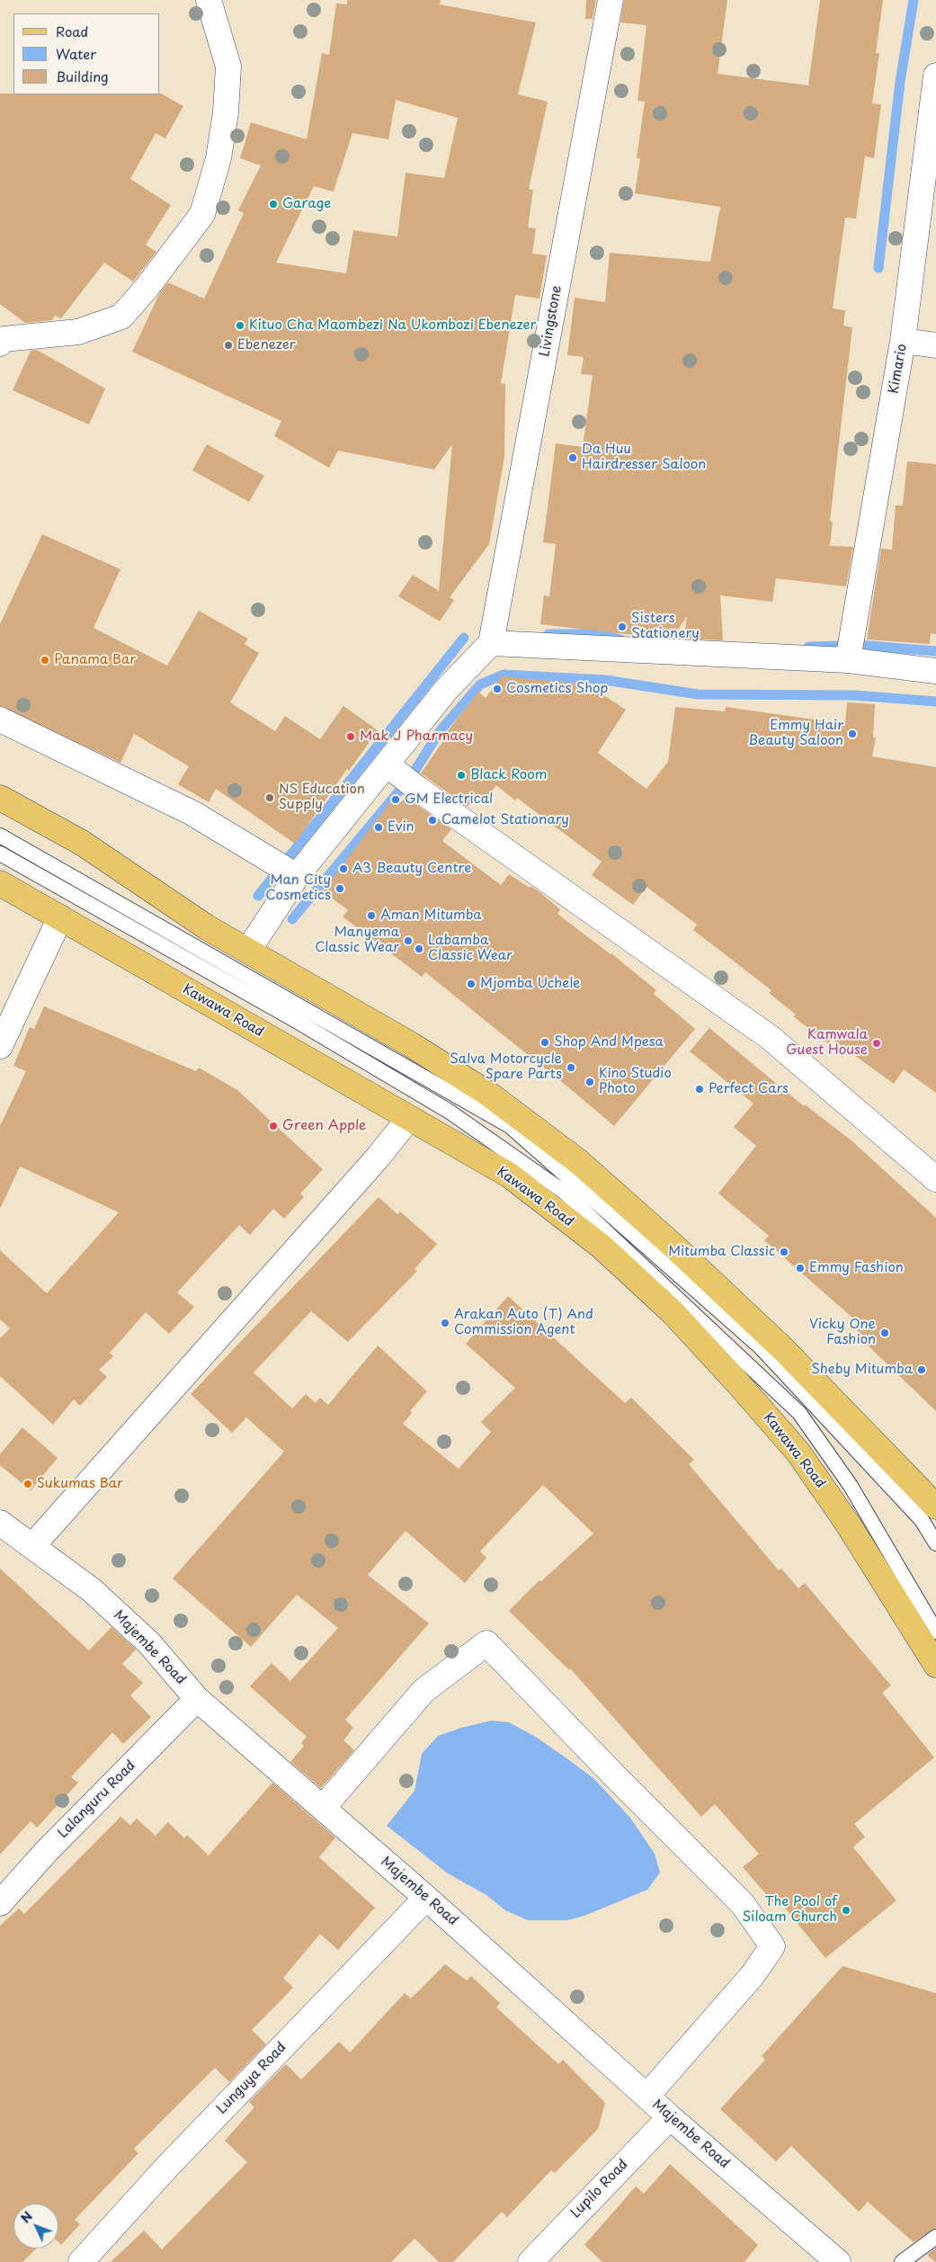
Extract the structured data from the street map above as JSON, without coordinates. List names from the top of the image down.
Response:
{
  "streets": {
    "main road": ["Kawawa Road"],
    "street": [
      "Livingstone",
      "Kimario",
      "Majembe Road",
      "Lalanguru Road",
      "Lunguya Road",
      "Lupilo Road"
    ]
  },
  "crossings": [
    ["Majembe Road", "Lalanguru Road"],
    ["Majembe Road", "Lunguya Road"],
    ["Majembe Road", "Lupilo Road"]
  ],
  "places": [
    "Garage",
    "Kituo Cha Maombezi Na Ukombozi Ebenezer",
    "Ebenezer",
    "Da Huu Hairdresser Saloon",
    "Sisters Stationery",
    "Panama Bar",
    "Cosmetics Shop",
    "Emmy Hair Beauty Saloon",
    "Mak J Pharmacy",
    "Black Room",
    "NS Education Supply",
    "GM Electrical",
    "Camelot Stationary",
    "Evin",
    "A3 Beauty Centre",
    "Man City Cosmetics",
    "Aman Mitumba",
    "Manyema Classic Wear",
    "Labamba Classic Wear",
    "Mjomba Uchele",
    "Shop And Mpesa",
    "Kamwala Guest House",
    "Salva Motorcycle Spare Parts",
    "Kino Studio Photo",
    "Perfect Cars",
    "Green Apple",
    "Mitumba Classic",
    "Emmy Fashion",
    "Arakan Auto (T) And Commission Agent",
    "Vicky One Fashion",
    "Sheby Mitumba",
    "Sukumas Bar",
    "The Pool of Siloam Church"
  ],
  "legend": ["Road", "Water", "Building"],
  "north": "top left"
}
